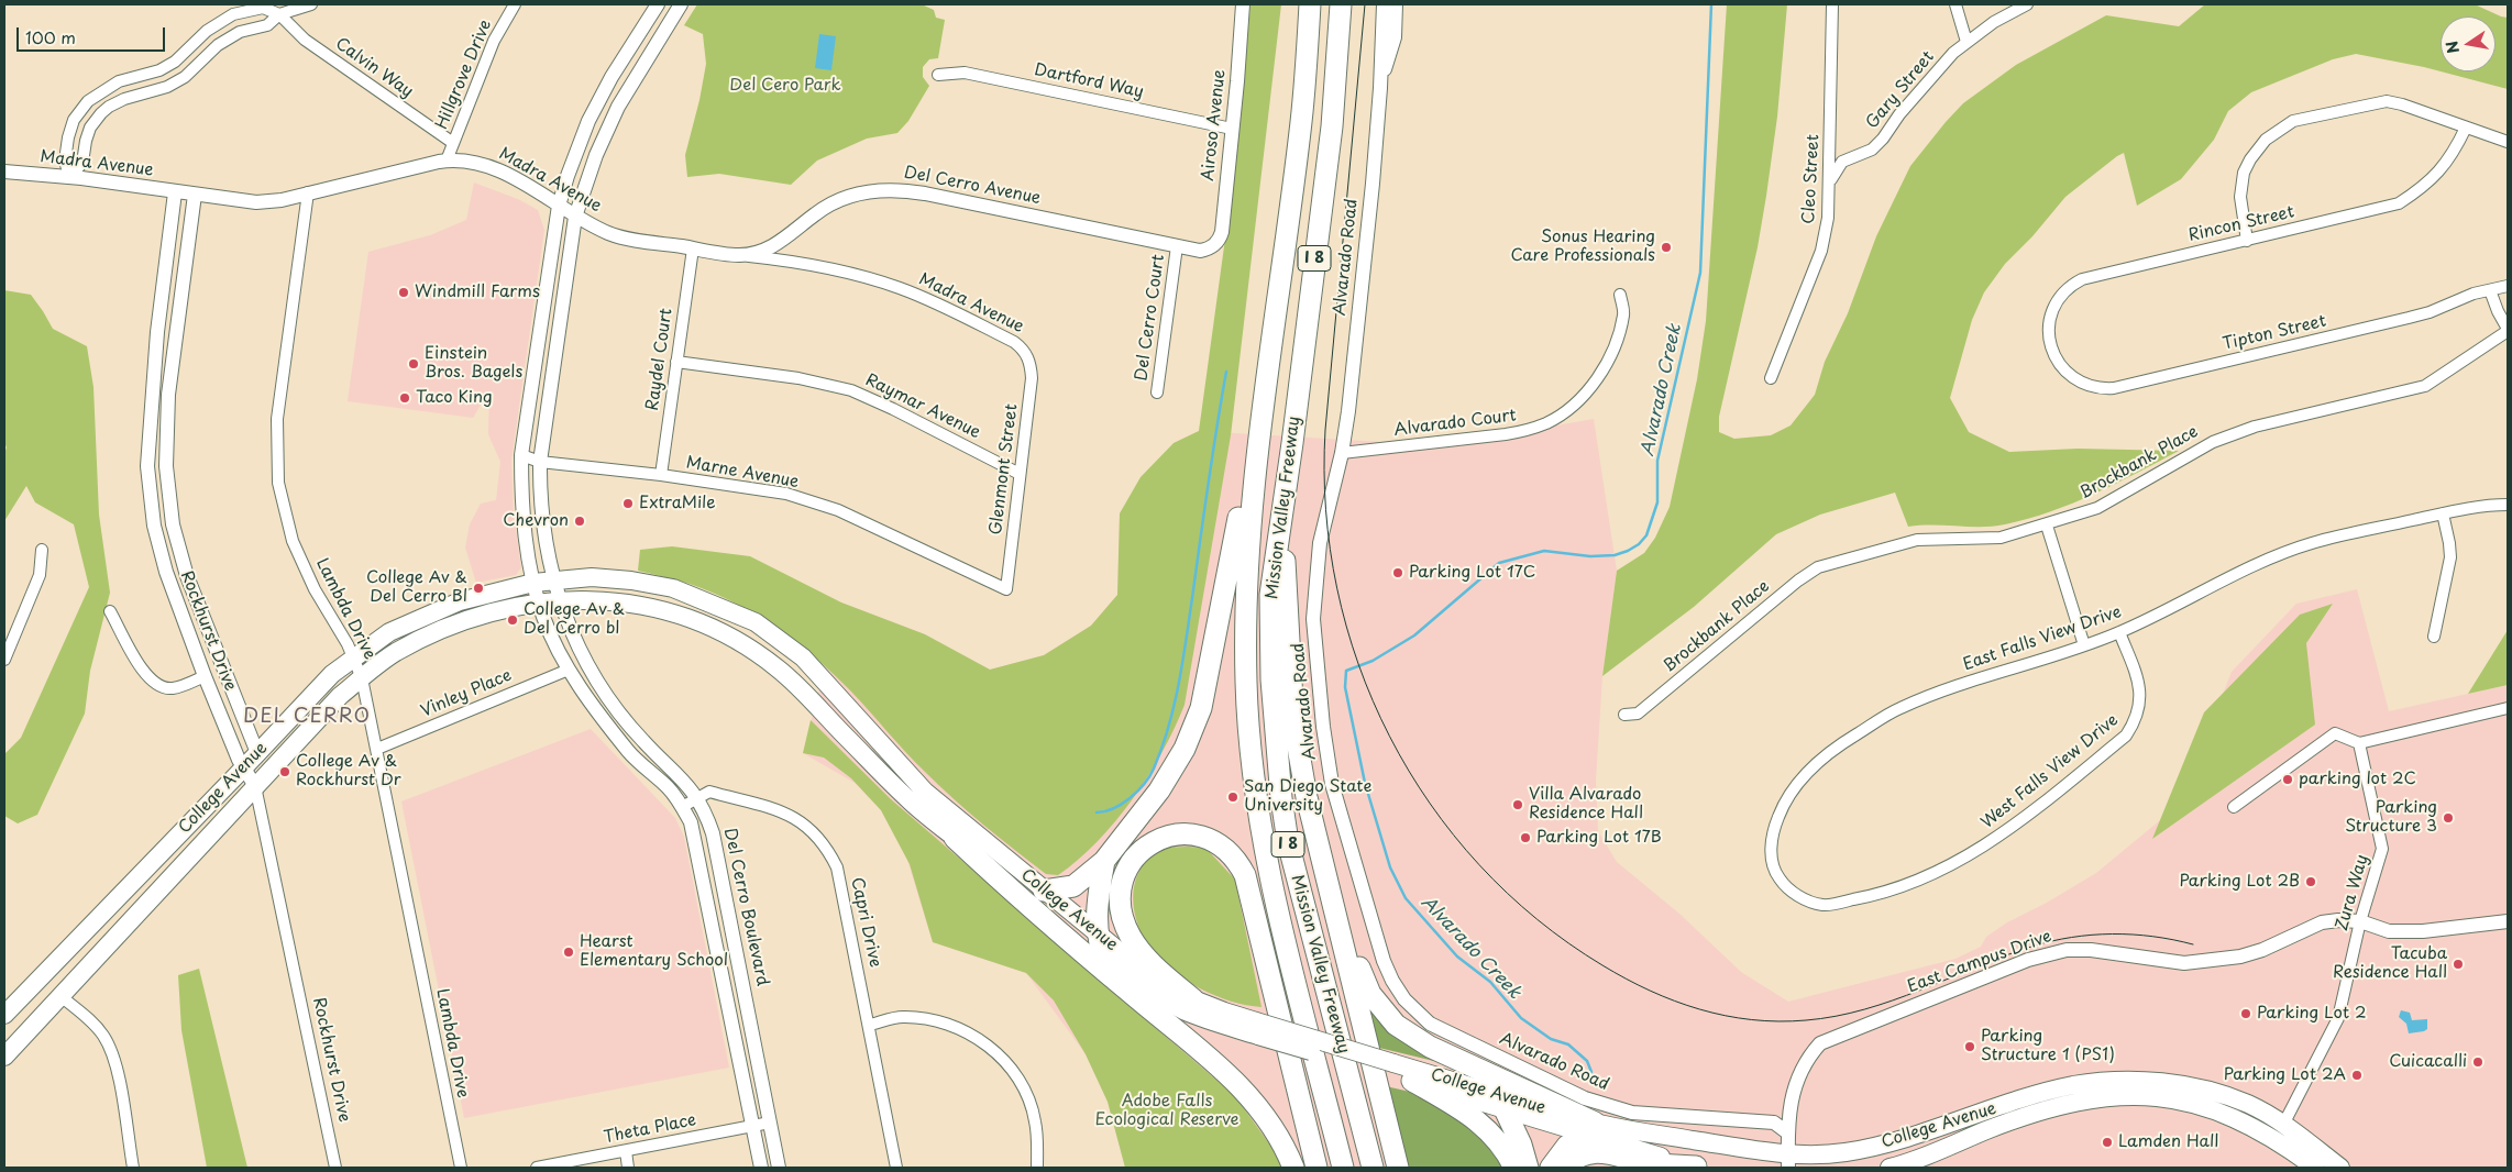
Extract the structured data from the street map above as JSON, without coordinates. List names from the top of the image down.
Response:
{
  "streets": {
    "highway": ["I 8", "Mission Valley Freeway"],
    "main road": ["College Avenue"],
    "street": [
      "Calvin Way",
      "Hillgrove Drive",
      "Dartford Way",
      "Gary Street",
      "Airoso Avenue",
      "Madra Avenue",
      "Cleo Street",
      "Del Cerro Avenue",
      "Rincon Street",
      "Alvarado Road",
      "Del Cerro Court",
      "Tipton Street",
      "Raydel Court",
      "Raymar Avenue",
      "Alvarado Court",
      "Brockbank Place",
      "Glenmont Street",
      "Marne Avenue",
      "Lambda Drive",
      "Rockhurst Drive",
      "East Falls View Drive",
      "Vinley Place",
      "West Falls View Drive",
      "Zura Way",
      "Del Cerro Boulevard",
      "Capri Drive",
      "East Campus Drive",
      "Theta Place"
    ]
  },
  "crossings": [
    ["Calvin Way", "Hillgrove Drive"],
    ["Hillgrove Drive", "Madra Avenue"],
    ["Dartford Way", "Airoso Avenue"],
    ["Gary Street", "Cleo Street"],
    ["Airoso Avenue", "Del Cerro Avenue"],
    ["Madra Avenue", "Del Cerro Avenue"],
    ["Madra Avenue", "Raydel Court"],
    ["Madra Avenue", "Glenmont Street"],
    ["Madra Avenue", "Lambda Drive"],
    ["Madra Avenue", "Rockhurst Drive"],
    ["Madra Avenue", "Del Cerro Boulevard"],
    ["Del Cerro Avenue", "Del Cerro Court"],
    ["Rincon Street", "Tipton Street"],
    ["Alvarado Road", "Alvarado Court"],
    ["Alvarado Road", "East Campus Drive"],
    ["Raydel Court", "Raymar Avenue"],
    ["Raydel Court", "Marne Avenue"],
    ["Raymar Avenue", "Glenmont Street"],
    ["Glenmont Street", "Marne Avenue"],
    ["Marne Avenue", "Del Cerro Boulevard"],
    ["Lambda Drive", "Vinley Place"],
    ["Lambda Drive", "College Avenue"],
    ["Rockhurst Drive", "College Avenue"],
    ["East Falls View Drive", "West Falls View Drive"],
    ["College Avenue", "Zura Way"],
    ["College Avenue", "Del Cerro Boulevard"],
    ["Zura Way", "East Campus Drive"],
    ["Del Cerro Boulevard", "Capri Drive"],
    ["Del Cerro Boulevard", "Theta Place"]
  ],
  "districts": ["DEL CERRO"],
  "water": ["Alvarado Creek"],
  "parks": ["Del Cero Park", "Adobe Falls Ecological Reserve"],
  "places": [
    "Sonus Hearing Care Professionals",
    "Windmill Farms",
    "Einstein Bros. Bagels",
    "Taco King",
    "ExtraMile",
    "Chevron",
    "Parking Lot 17C",
    "College Av & Del Cerro Bl",
    "College Av & Del Cerro bl",
    "College Av & Rockhurst Dr",
    "parking lot 2C",
    "San Diego State University",
    "Villa Alvarado Residence Hall",
    "Parking Structure 3",
    "Parking Lot 17B",
    "Parking Lot 2B",
    "Hearst Elementary School",
    "Tacuba Residence Hall",
    "Parking Lot 2",
    "Parking Structure 1 (PS1)",
    "Cuicacalli",
    "Parking Lot 2A",
    "Lamden Hall"
  ],
  "scale_bar": "100 m",
  "north": "left"
}
